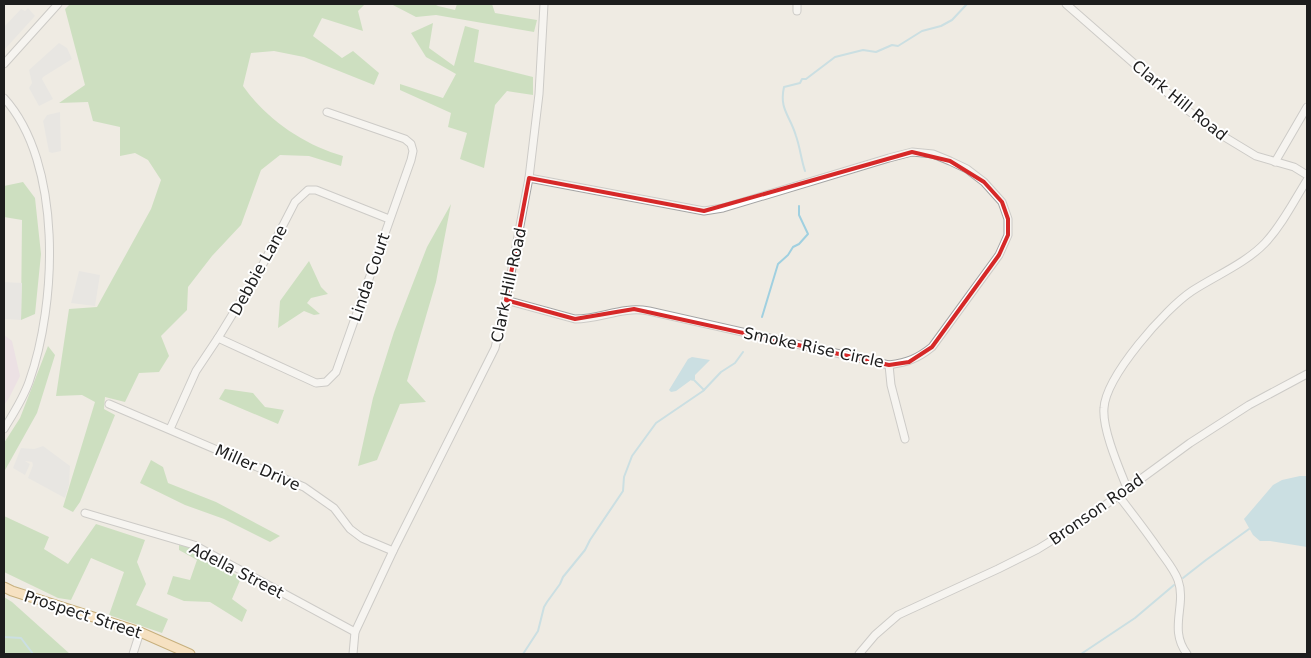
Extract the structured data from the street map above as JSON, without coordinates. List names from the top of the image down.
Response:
{
  "streets": {
    "main road": ["Prospect Street"],
    "street": [
      "Clark Hill Road",
      "Debbie Lane",
      "Linda Court",
      "Smoke Rise Circle",
      "Miller Drive",
      "Bronson Road",
      "Adella Street"
    ]
  },
  "crossings": [
    ["Clark Hill Road", "Smoke Rise Circle"],
    ["Clark Hill Road", "Miller Drive"],
    ["Clark Hill Road", "Adella Street"],
    ["Debbie Lane", "Linda Court"],
    ["Debbie Lane", "Miller Drive"]
  ]
}
